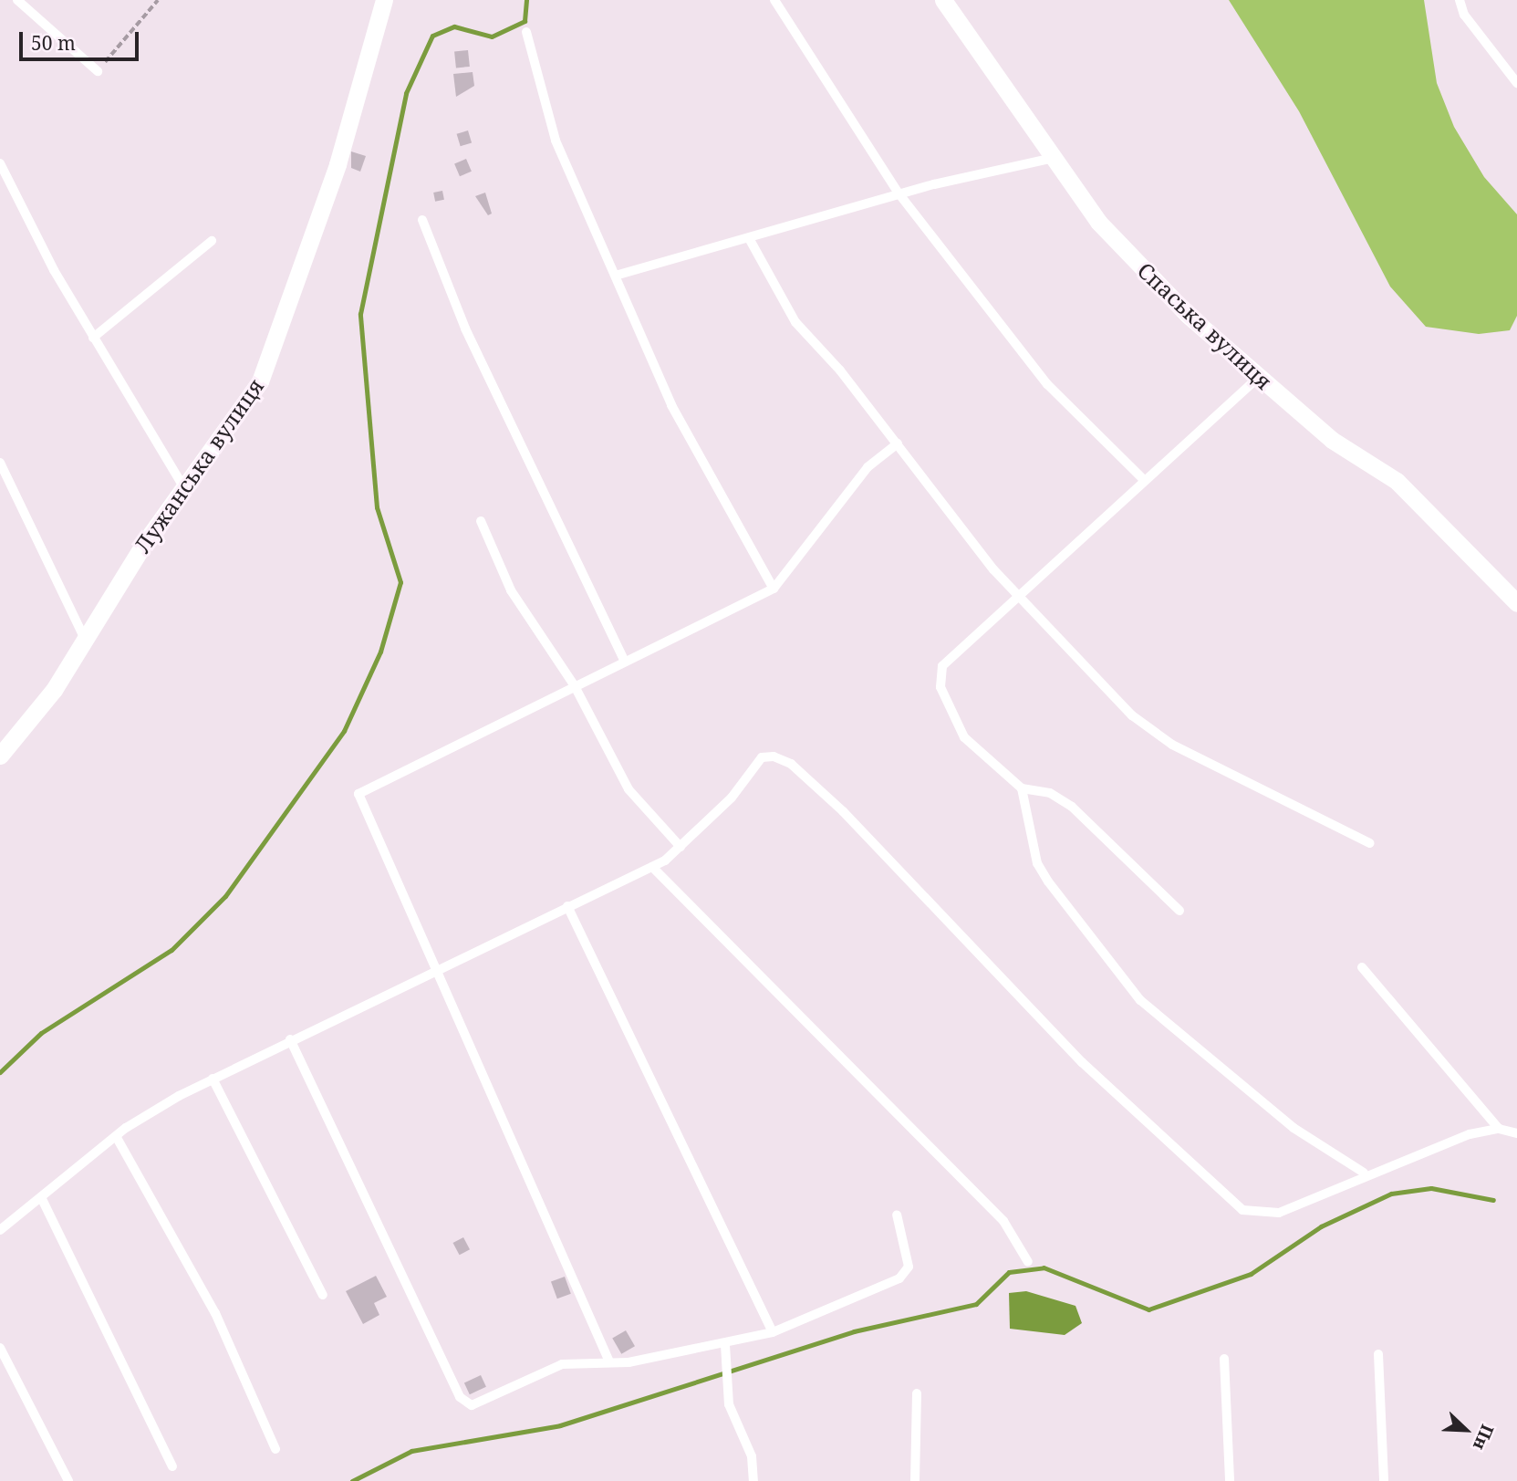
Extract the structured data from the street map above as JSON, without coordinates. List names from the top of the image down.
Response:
{
  "streets": {
    "street": ["Спаська вулиця", "Лужанська вулиця"]
  },
  "scale_bar": "50 m",
  "north": "bottom right"
}
